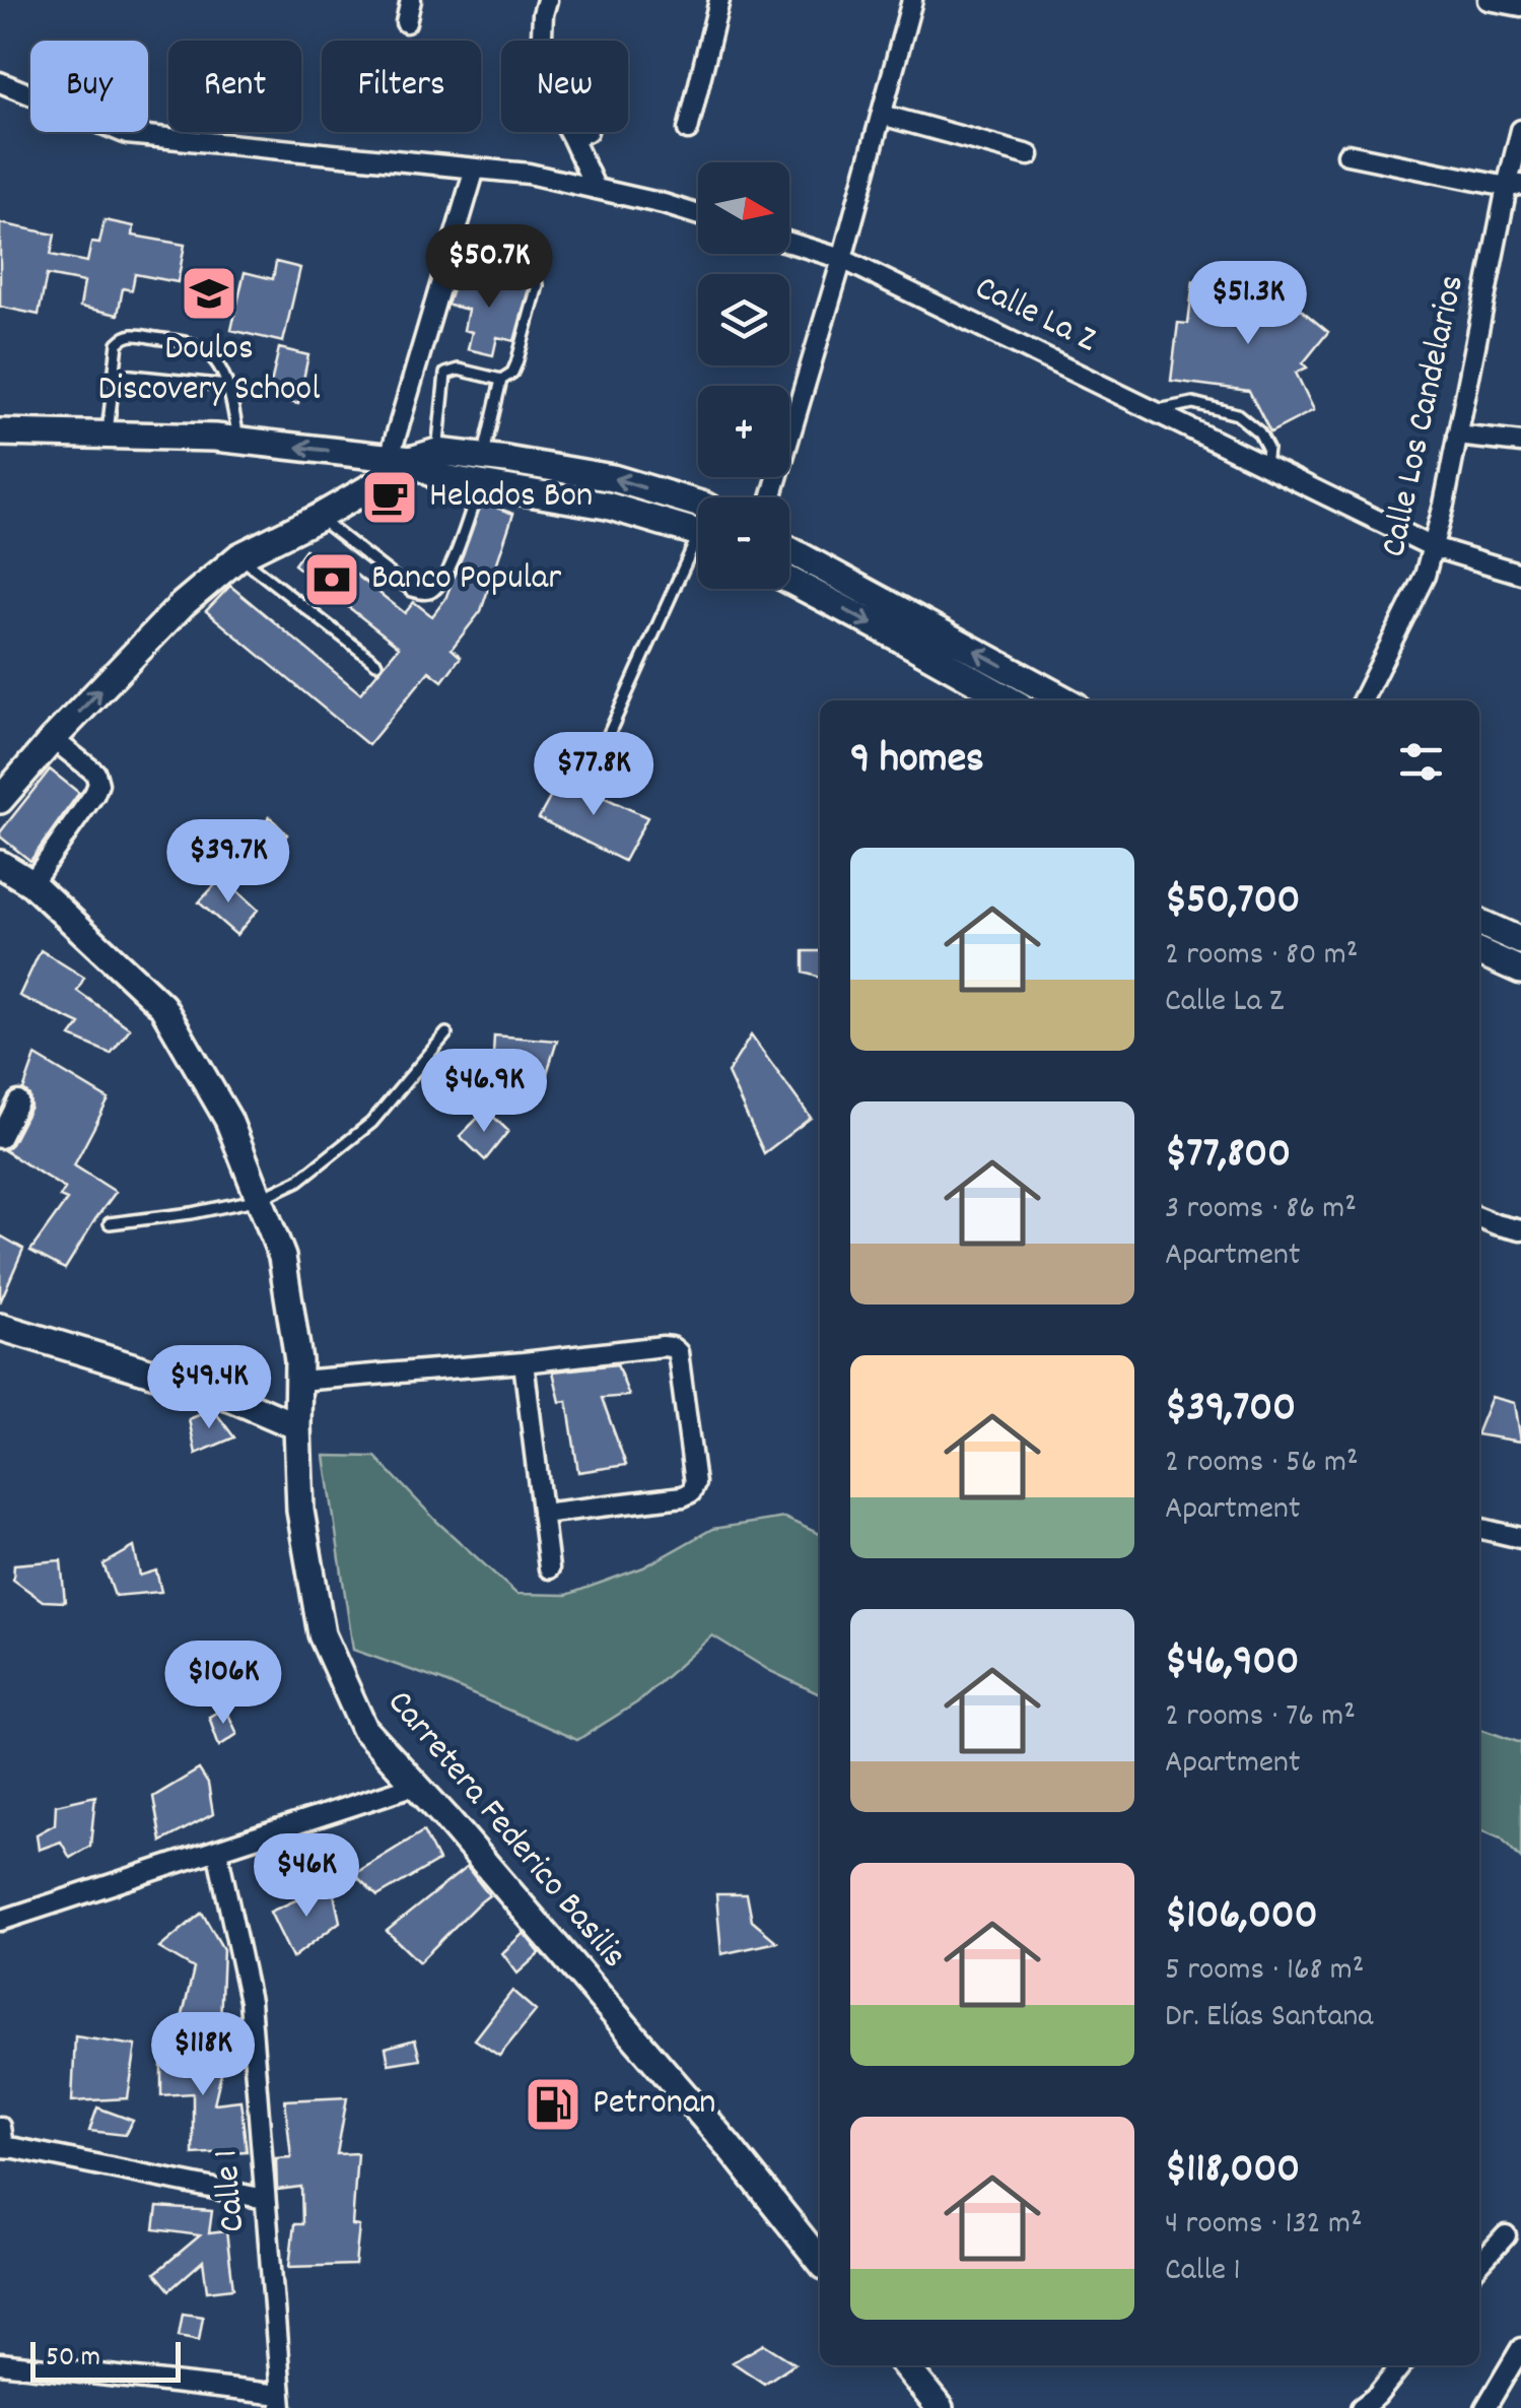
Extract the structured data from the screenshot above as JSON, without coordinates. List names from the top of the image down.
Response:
{
  "streets": {
    "street": [
      "Calle La Z",
      "Calle Los Candelarios",
      "Carretera Federico Basilis",
      "Calle 1"
    ]
  },
  "crossings": [
    ["Calle La Z", "Calle Los Candelarios"]
  ],
  "places": {
    "school or university": ["Doulos Discovery School"],
    "cafe": ["Helados Bon"],
    "bank": ["Banco Popular"],
    "fuel station": ["Petronan"]
  },
  "scale_bar": "50 m",
  "north": "right",
  "page": {
    "chip": [
      "Buy",
      "Rent",
      "Filters",
      "New"
    ],
    "map_buttons": ["+", "−"],
    "price": [
      "$50.7K",
      "$51.3K",
      "$77.8K",
      "$39.7K",
      "$46.9K",
      "$49.4K",
      "$106K",
      "$46K",
      "$118K"
    ],
    "heading": "9 homes",
    "list": [
      {
        "name": "$50,700",
        "note": "2 rooms · 80 m² · Calle La Z"
      },
      {
        "name": "$77,800",
        "note": "3 rooms · 86 m² · Apartment"
      },
      {
        "name": "$39,700",
        "note": "2 rooms · 56 m² · Apartment"
      },
      {
        "name": "$46,900",
        "note": "2 rooms · 76 m² · Apartment"
      },
      {
        "name": "$106,000",
        "note": "5 rooms · 168 m² · Dr. Elías Santana"
      },
      {
        "name": "$118,000",
        "note": "4 rooms · 132 m² · Calle 1"
      }
    ],
    "scale": "50 m"
  }
}
